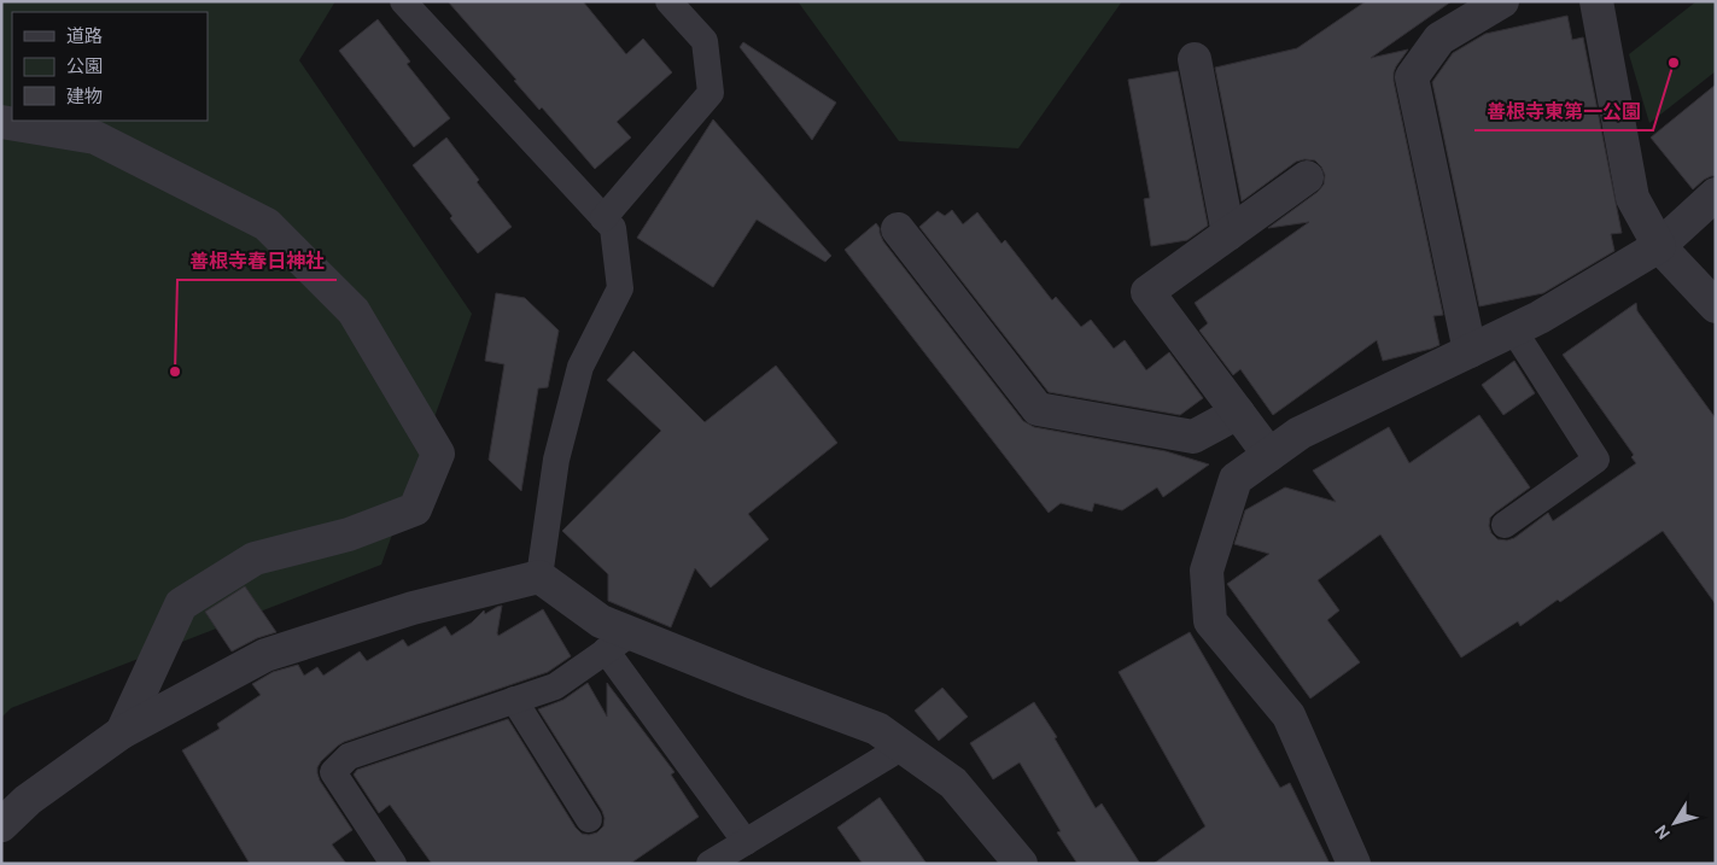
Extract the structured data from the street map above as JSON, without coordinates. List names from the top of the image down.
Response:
{
  "places": ["善根寺東第一公園", "善根寺春日神社"],
  "legend": ["道路", "公園", "建物"],
  "north": "bottom left"
}
